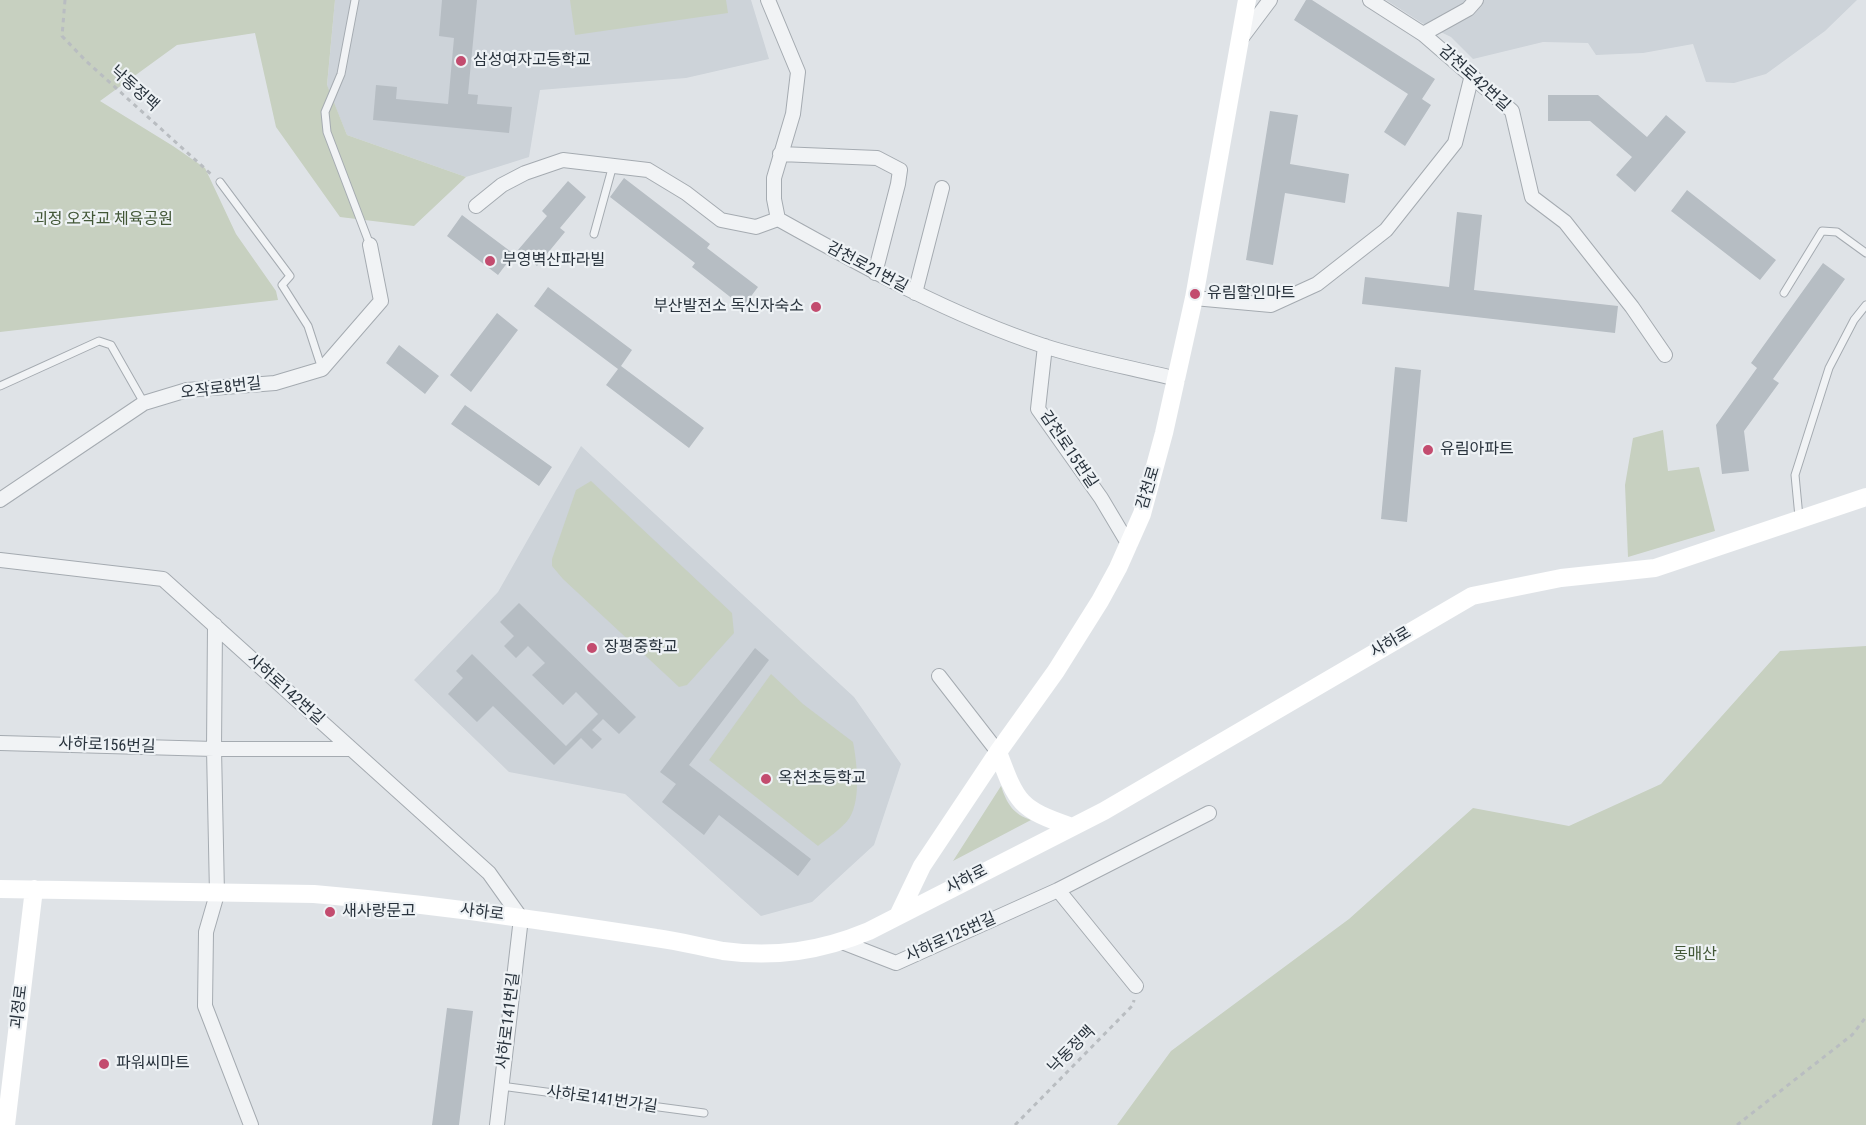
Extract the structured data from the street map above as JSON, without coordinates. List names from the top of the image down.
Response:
{
  "streets": {
    "street": [
      "감천로42번길",
      "감천로21번길",
      "오작로8번길",
      "감천로15번길",
      "감천로",
      "사하로",
      "사하로142번길",
      "사하로156번길",
      "사하로125번길",
      "괴정로",
      "사하로141번길"
    ],
    "lane": ["사하로141번가길"],
    "path": ["낙동정맥"]
  },
  "crossings": [
    ["감천로21번길", "감천로15번길"],
    ["감천로21번길", "감천로"],
    ["감천로15번길", "감천로"],
    ["감천로", "사하로"],
    ["사하로", "사하로142번길"],
    ["사하로", "사하로125번길"],
    ["사하로", "괴정로"],
    ["사하로", "사하로141번길"],
    ["사하로142번길", "사하로156번길"],
    ["사하로142번길", "사하로141번길"],
    ["사하로141번길", "사하로141번가길"]
  ],
  "parks": ["괴정 오작교 체육공원", "동매산"],
  "places": [
    "삼성여자고등학교",
    "부영벽산파라빌",
    "유림할인마트",
    "부산발전소 독신자숙소",
    "유림아파트",
    "장평중학교",
    "옥천초등학교",
    "새사랑문고",
    "파워씨마트"
  ]
}
